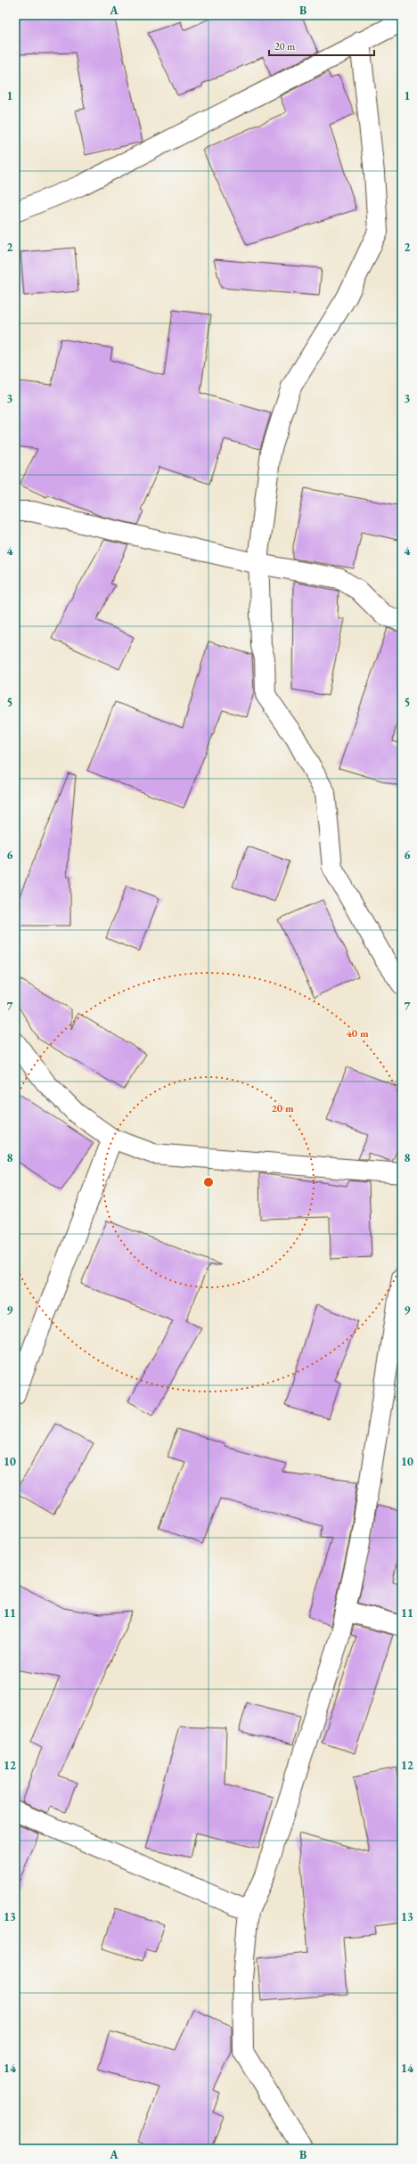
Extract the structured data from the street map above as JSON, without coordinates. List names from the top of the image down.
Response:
{
  "scale_bar": "20 m",
  "grid": {
    "columns": ["A", "B"],
    "rows": [
      "1",
      "2",
      "3",
      "4",
      "5",
      "6",
      "7",
      "8",
      "9",
      "10",
      "11",
      "12",
      "13",
      "14"
    ]
  },
  "rings": ["40 m", "20 m"]
}
